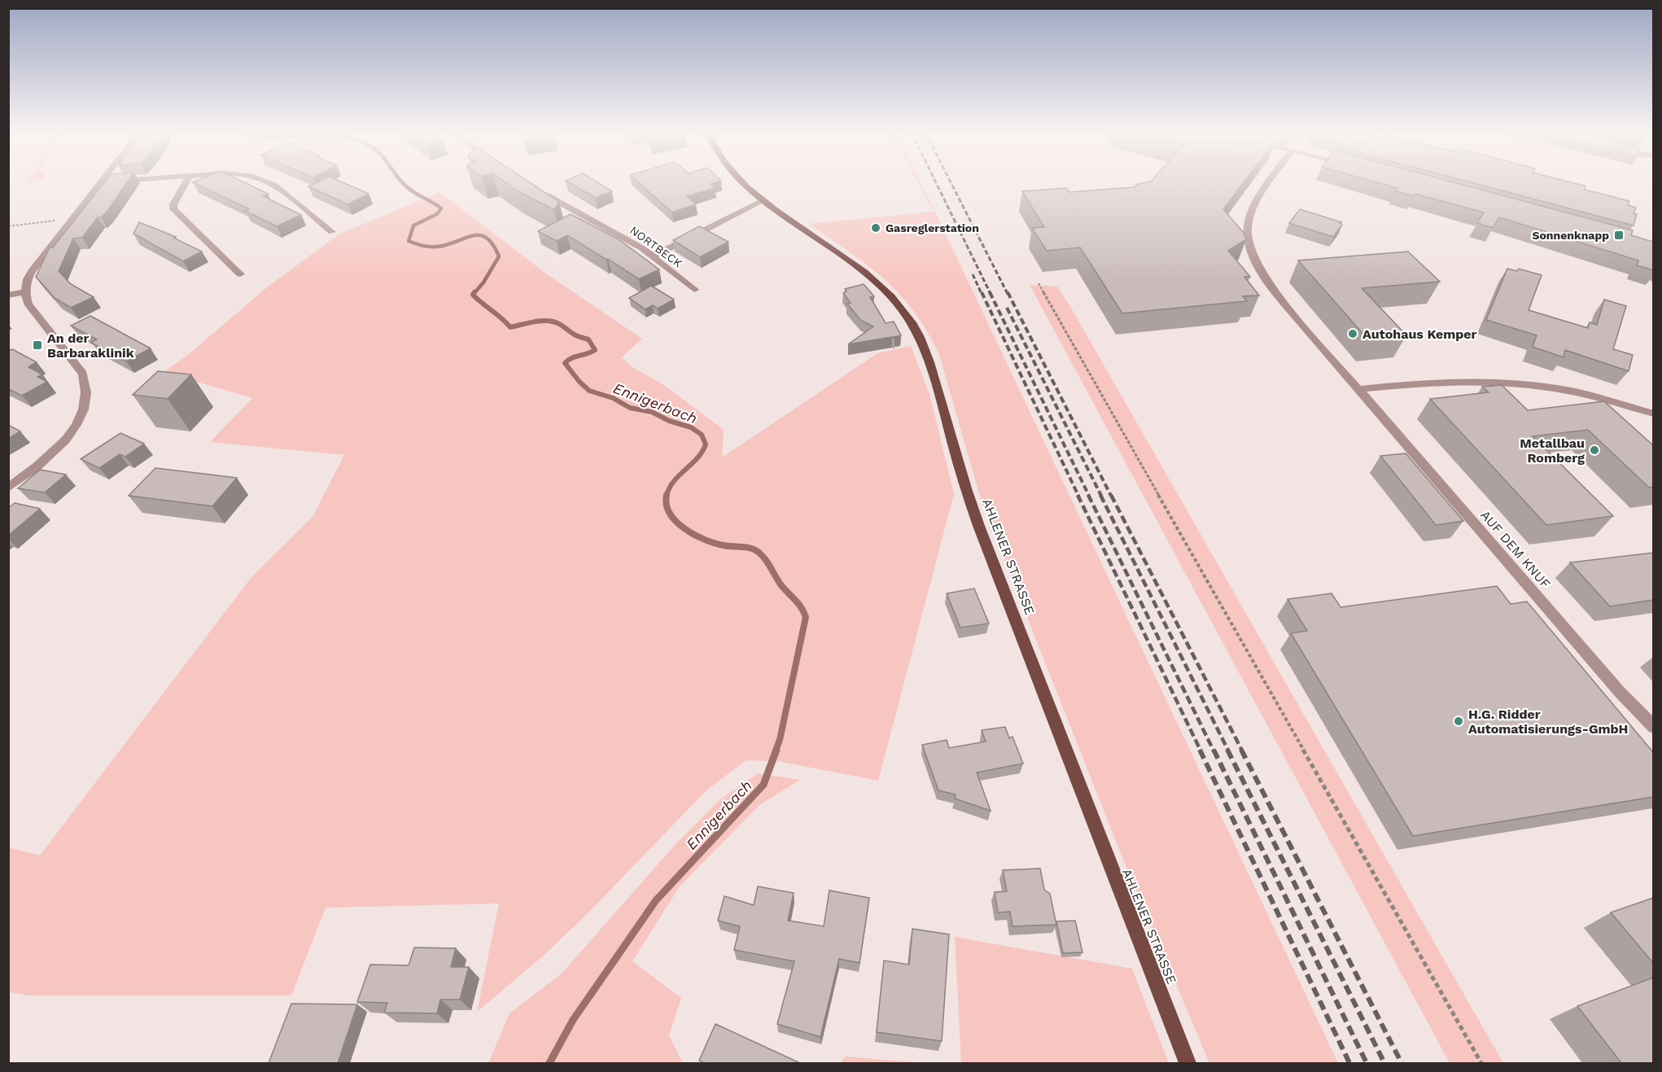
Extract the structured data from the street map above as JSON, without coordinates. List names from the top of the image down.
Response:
{
  "streets": {
    "main road": ["AHLENER STRASSE"],
    "street": ["NORTBECK", "AUF DEM KNUF"]
  },
  "water": ["Ennigerbach"],
  "places": {
    "other": [
      "Gasreglerstation",
      "Autohaus Kemper",
      "Metallbau Romberg",
      "H.G. Ridder Automatisierungs-GmbH"
    ],
    "transit": ["Sonnenknapp", "An der Barbaraklinik"]
  }
}
